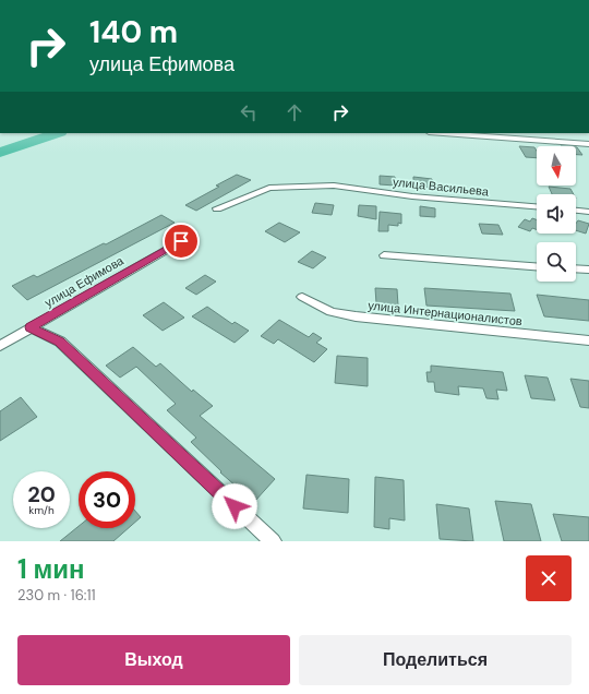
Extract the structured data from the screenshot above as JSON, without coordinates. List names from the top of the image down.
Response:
{
  "streets": {
    "street": ["улица Васильева", "улица Ефимова", "улица Интернационалистов"]
  },
  "north": "bottom",
  "page": {
    "turn": ["140 m", "улица Ефимова"],
    "speed": "20 km/h",
    "limit": "30",
    "heading": ["1 мин", "230 m · 16:11"],
    "buttons": ["Выход", "Поделиться"]
  }
}
